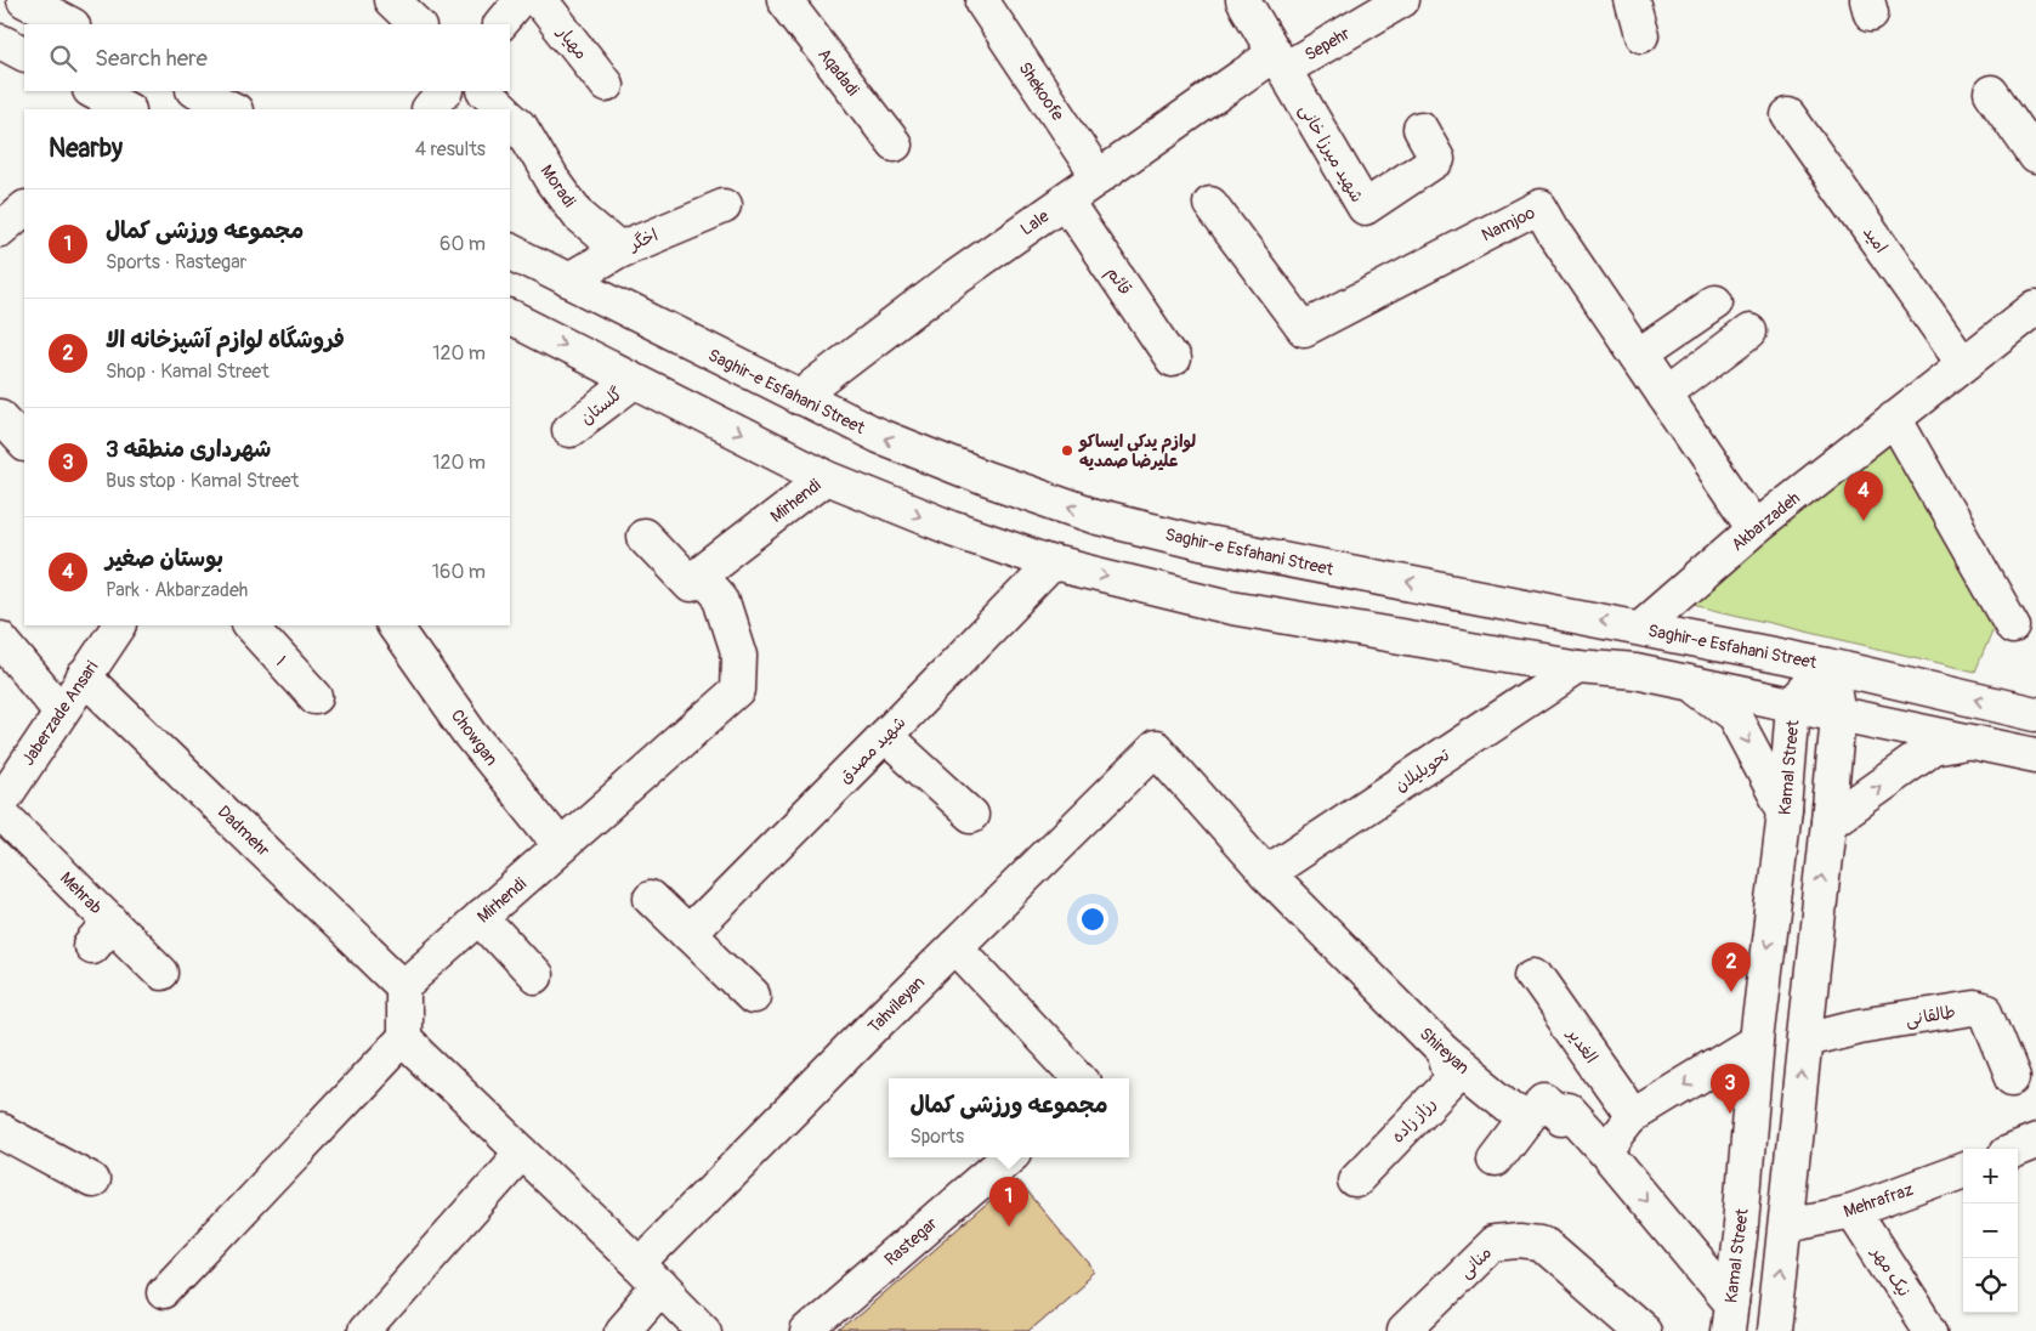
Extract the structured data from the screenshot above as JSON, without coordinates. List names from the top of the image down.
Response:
{
  "streets": {
    "street": [
      "مهیار",
      "Sepehr",
      "Aqadadi",
      "Shekoofe",
      "شهید میرزا خانی",
      "Moradi",
      "Lale",
      "Namjoo",
      "اخگر",
      "امید",
      "قائم",
      "Saghir-e Esfahani Street",
      "گلستان",
      "Mirhendi",
      "Akbarzadeh",
      "۱",
      "Jaberzade Ansari",
      "Chowgan",
      "شهید مصدق",
      "Kamal Street",
      "تحویلیلان",
      "Dadmehr",
      "Mehrab",
      "Tahvileyan",
      "طالقانی",
      "الغدیر",
      "Shireyan",
      "رزاز زاده",
      "Mehrafraz",
      "Rastegar",
      "منانی",
      "نیک مهر"
    ]
  },
  "crossings": [
    ["Sepehr", "شهید میرزا خانی"],
    ["Sepehr", "Lale"],
    ["Shekoofe", "Lale"],
    ["شهید میرزا خانی", "Lale"],
    ["Moradi", "اخگر"],
    ["Lale", "قائم"],
    ["Lale", "Saghir-e Esfahani Street"],
    ["Namjoo", "Akbarzadeh"],
    ["اخگر", "Saghir-e Esfahani Street"],
    ["امید", "Akbarzadeh"],
    ["Saghir-e Esfahani Street", "Akbarzadeh"],
    ["Saghir-e Esfahani Street", "Kamal Street"],
    ["Mirhendi", "Chowgan"],
    ["Mirhendi", "Dadmehr"],
    ["Jaberzade Ansari", "Dadmehr"],
    ["تحویلیلان", "Shireyan"],
    ["Tahvileyan", "Shireyan"],
    ["Shireyan", "رزاز زاده"],
    ["Mehrafraz", "نیک مهر"]
  ],
  "places": ["لوازم یدکی ایساکو علیرضا صمدیه"],
  "page": {
    "search": "Search here",
    "heading": ["Nearby", "4 results"],
    "list": [
      {
        "mark": "1",
        "name": "مجموعه ورزشی کمال",
        "note": "Sports · Rastegar",
        "value": "60 m"
      },
      {
        "mark": "2",
        "name": "فروشگاه لوازم آشپزخانه الا",
        "note": "Shop · Kamal Street",
        "value": "120 m"
      },
      {
        "mark": "3",
        "name": "شهرداری منطقه 3",
        "note": "Bus stop · Kamal Street",
        "value": "120 m"
      },
      {
        "mark": "4",
        "name": "بوستان صغیر",
        "note": "Park · Akbarzadeh",
        "value": "160 m"
      }
    ],
    "pins": [
      "4",
      "2",
      "3",
      "1"
    ],
    "popup": ["مجموعه ورزشی کمال", "Sports"],
    "map_buttons": ["+", "−"]
  }
}
